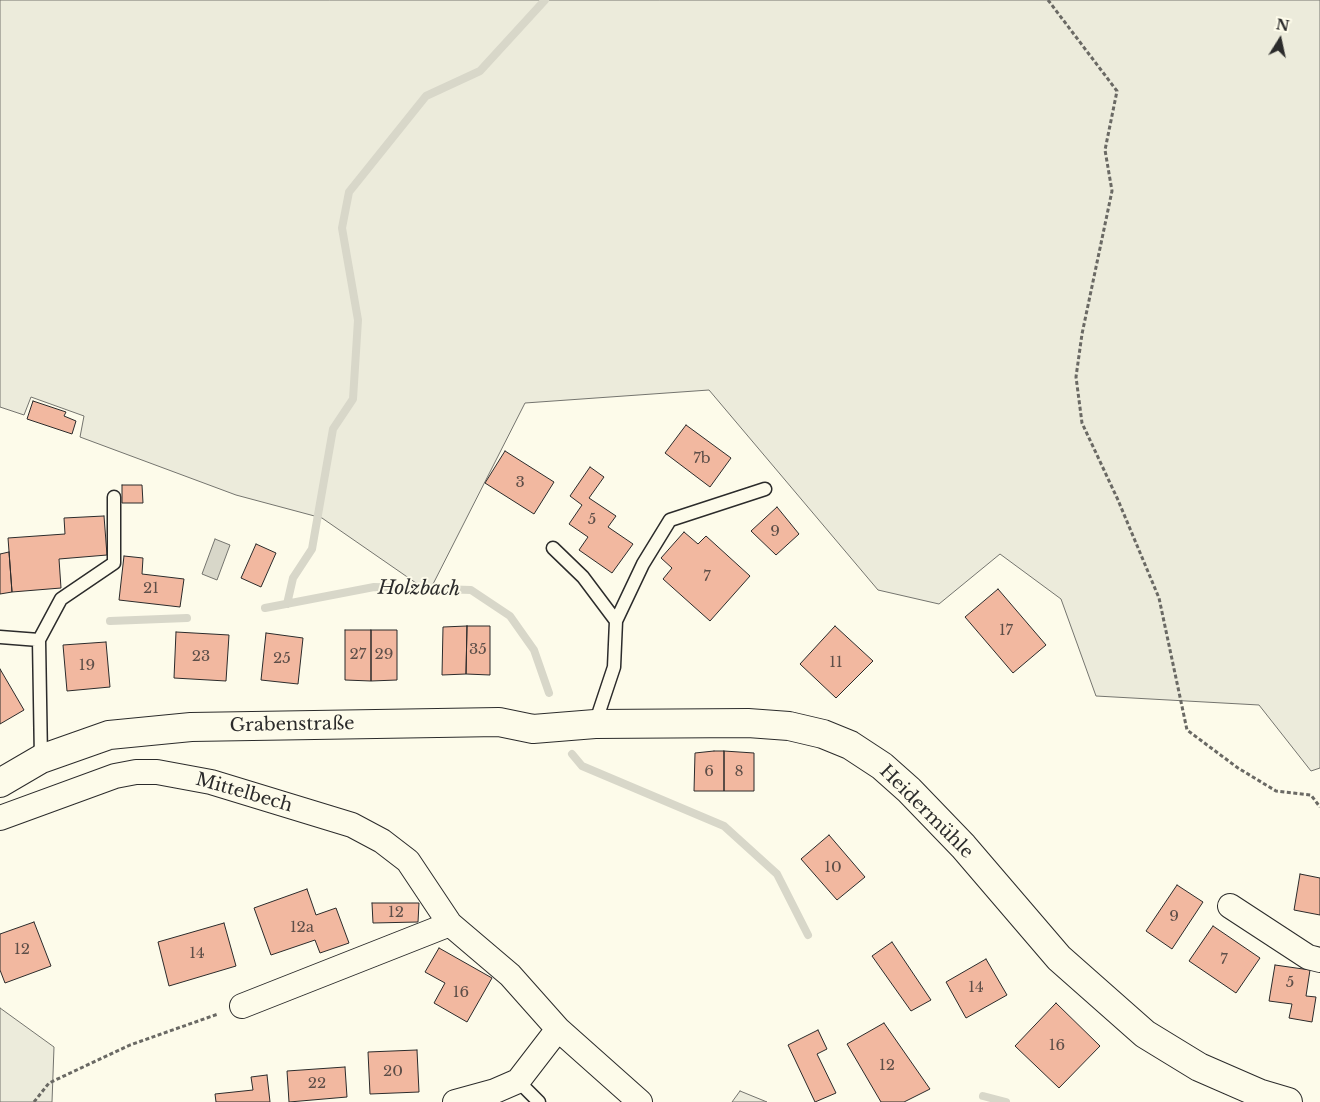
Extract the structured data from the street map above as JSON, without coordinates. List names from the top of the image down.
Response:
{
  "streets": {
    "street": ["Grabenstraße", "Mittelbech", "Heidermühle"]
  },
  "crossings": [
    ["Grabenstraße", "Heidermühle"]
  ],
  "water": ["Holzbach"],
  "house_numbers": [
    "7b",
    "3",
    "5",
    "9",
    "7",
    "21",
    "17",
    "35",
    "27",
    "29",
    "23",
    "25",
    "11",
    "19",
    "6",
    "8",
    "10",
    "12",
    "9",
    "12a",
    "12",
    "14",
    "7",
    "5",
    "14",
    "16",
    "16",
    "12",
    "20",
    "22"
  ],
  "north": "top"
}
